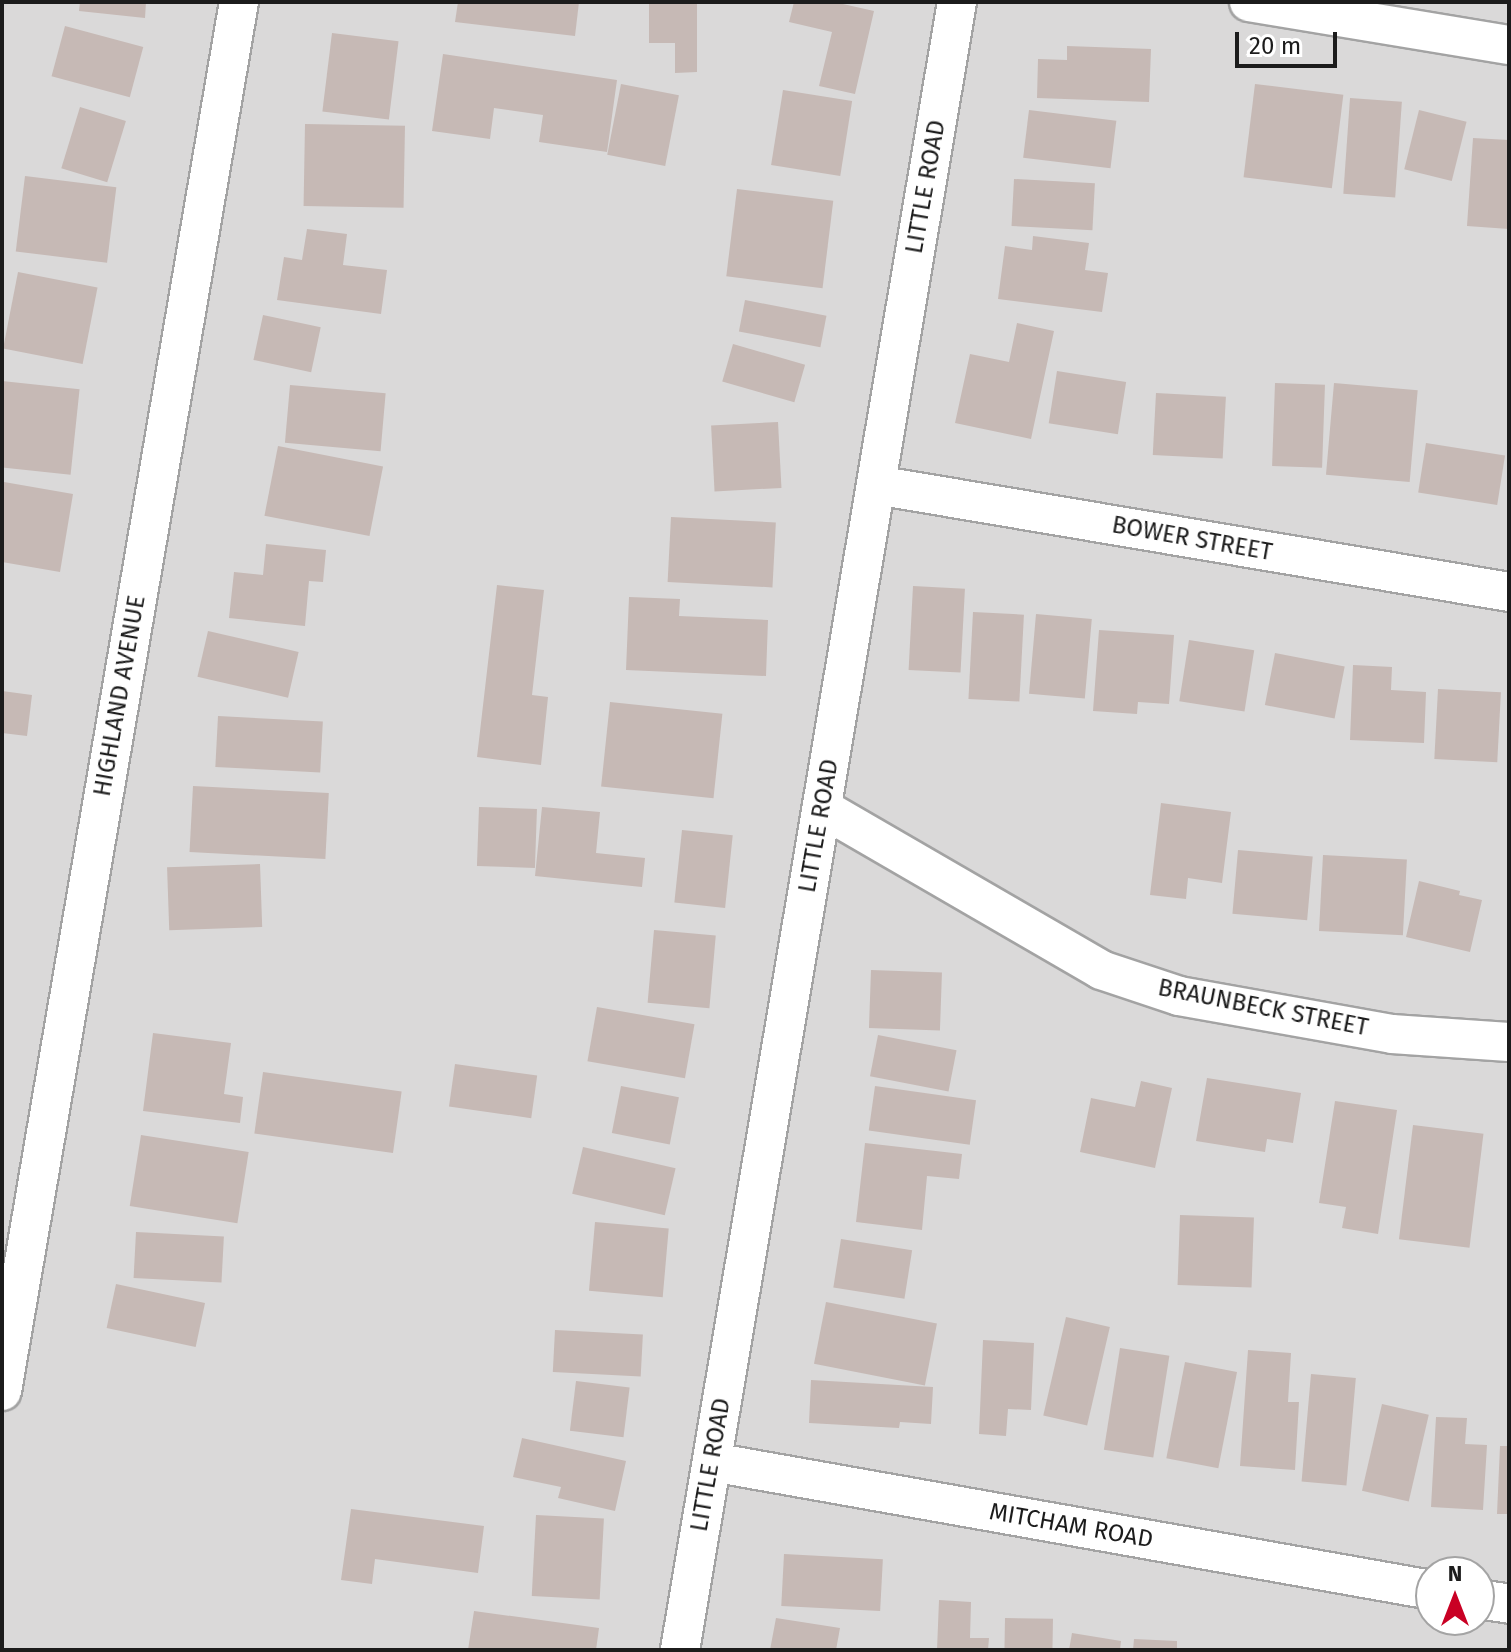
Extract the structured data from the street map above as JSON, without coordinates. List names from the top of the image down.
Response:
{
  "streets": {
    "street": [
      "LITTLE ROAD",
      "BOWER STREET",
      "HIGHLAND AVENUE",
      "BRAUNBECK STREET",
      "MITCHAM ROAD"
    ]
  },
  "crossings": [
    ["LITTLE ROAD", "BOWER STREET"],
    ["LITTLE ROAD", "BRAUNBECK STREET"],
    ["LITTLE ROAD", "MITCHAM ROAD"]
  ],
  "scale_bar": "20 m",
  "north": "top"
}
